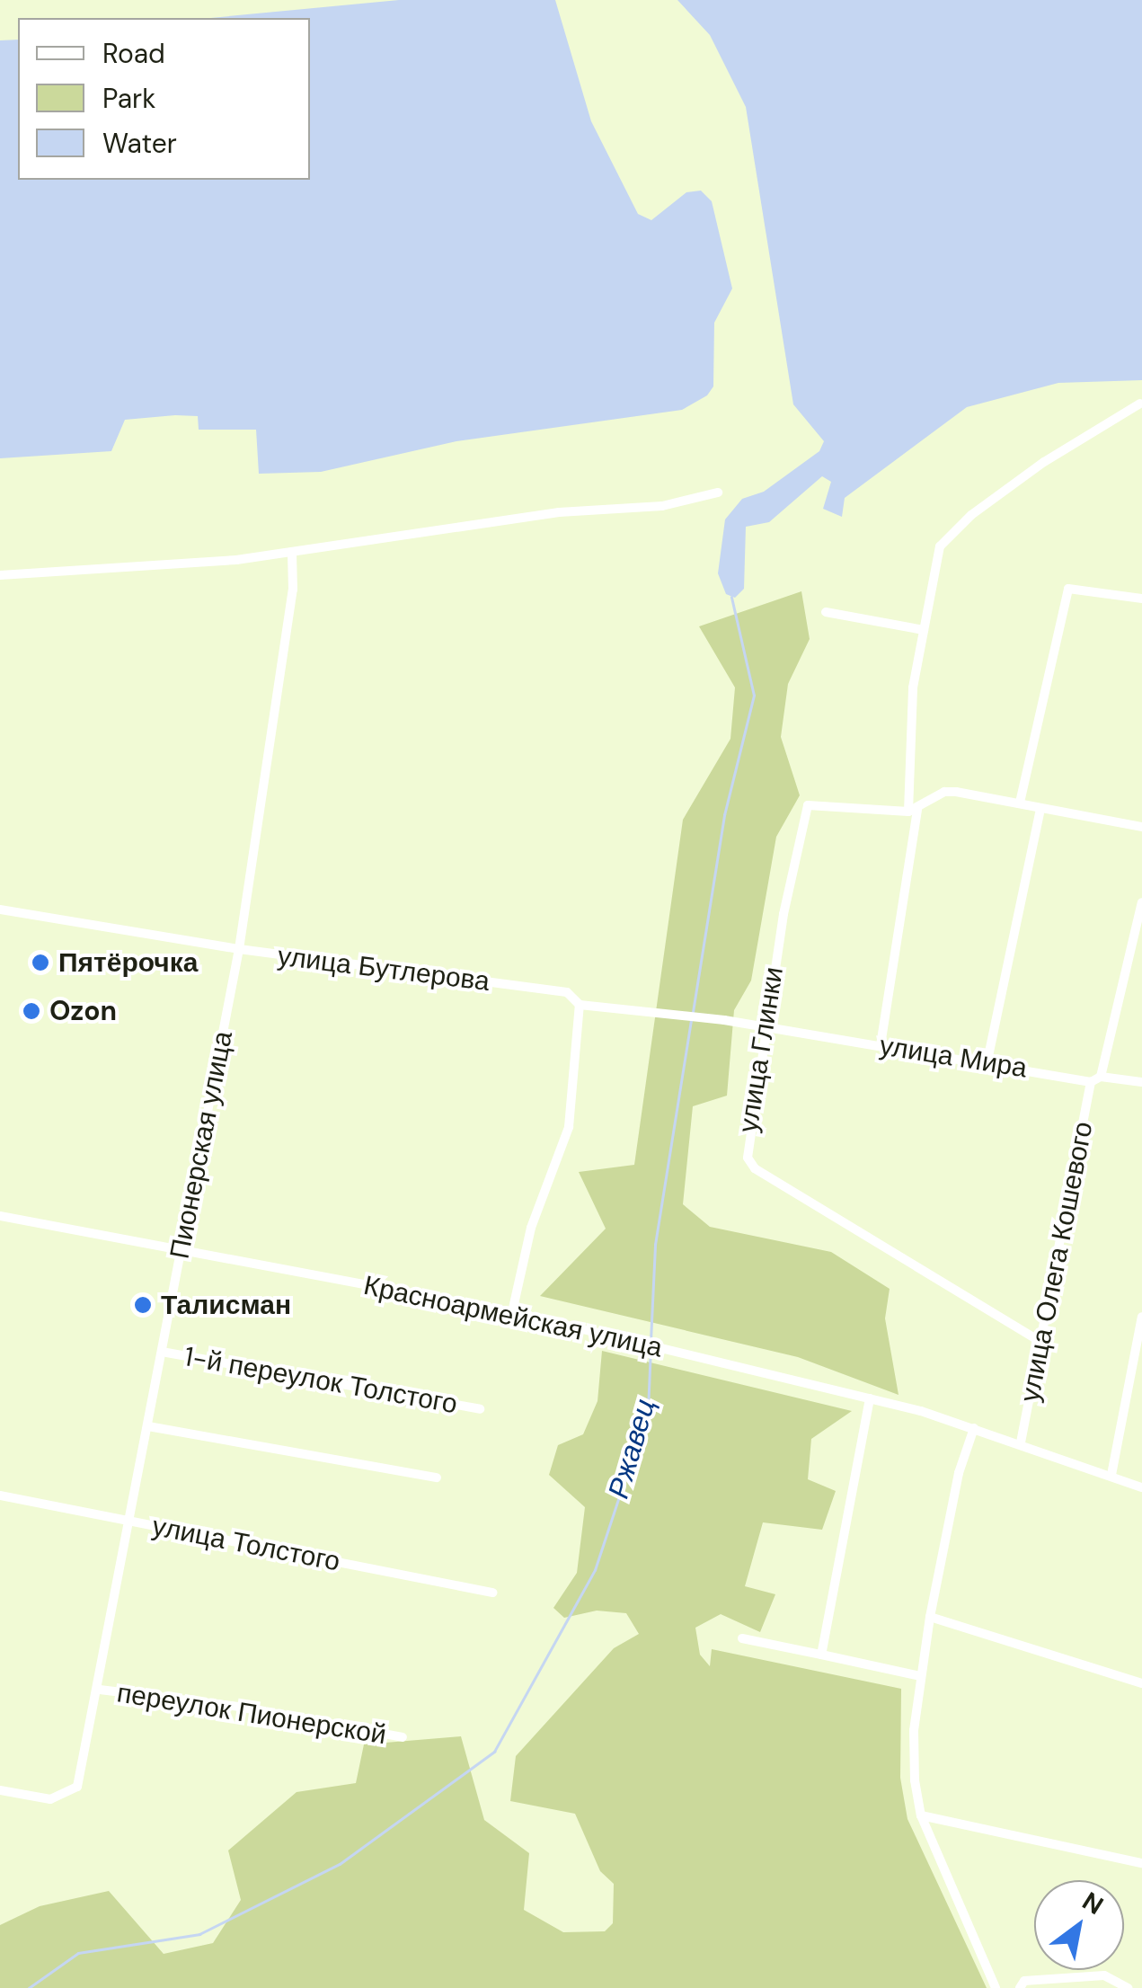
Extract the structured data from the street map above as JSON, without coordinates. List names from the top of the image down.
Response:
{
  "streets": {
    "street": [
      "улица Бутлерова",
      "улица Глинки",
      "улица Мира",
      "Пионерская улица",
      "улица Олега Кошевого",
      "Красноармейская улица",
      "1-й переулок Толстого",
      "улица Толстого",
      "переулок Пионерской"
    ]
  },
  "crossings": [
    ["улица Бутлерова", "улица Глинки"],
    ["улица Бутлерова", "улица Мира"],
    ["улица Бутлерова", "Пионерская улица"],
    ["улица Глинки", "улица Мира"],
    ["улица Глинки", "улица Олега Кошевого"],
    ["улица Мира", "улица Олега Кошевого"],
    ["Пионерская улица", "Красноармейская улица"],
    ["Пионерская улица", "1-й переулок Толстого"],
    ["Пионерская улица", "улица Толстого"],
    ["Пионерская улица", "переулок Пионерской"],
    ["улица Олега Кошевого", "Красноармейская улица"]
  ],
  "water": ["Ржавец"],
  "places": ["Пятёрочка", "Ozon", "Талисман"],
  "legend": ["Road", "Park", "Water"],
  "north": "top right"
}
